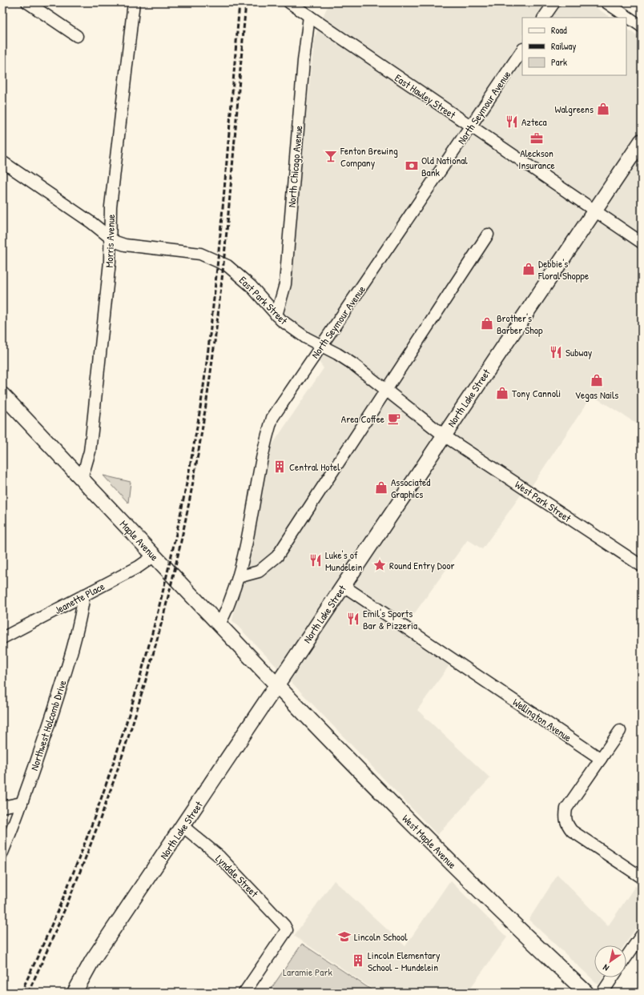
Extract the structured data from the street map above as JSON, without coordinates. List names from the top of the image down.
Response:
{
  "streets": {
    "main road": ["North Lake Street", "Maple Avenue", "West Maple Avenue"],
    "street": [
      "East Hawley Street",
      "North Seymour Avenue",
      "North Chicago Avenue",
      "Morris Avenue",
      "East Park Street",
      "West Park Street",
      "Jeanette Place",
      "Wellington Avenue",
      "Northwest Holcomb Drive",
      "Lyndale Street"
    ]
  },
  "crossings": [
    ["East Hawley Street", "North Seymour Avenue"],
    ["East Hawley Street", "North Chicago Avenue"],
    ["East Hawley Street", "North Lake Street"],
    ["North Seymour Avenue", "East Park Street"],
    ["North Seymour Avenue", "Maple Avenue"],
    ["North Chicago Avenue", "East Park Street"],
    ["Morris Avenue", "East Park Street"],
    ["Morris Avenue", "Maple Avenue"],
    ["East Park Street", "North Lake Street"],
    ["East Park Street", "West Park Street"],
    ["North Lake Street", "West Park Street"],
    ["North Lake Street", "Maple Avenue"],
    ["North Lake Street", "Wellington Avenue"],
    ["North Lake Street", "West Maple Avenue"],
    ["North Lake Street", "Lyndale Street"],
    ["Maple Avenue", "Jeanette Place"],
    ["Maple Avenue", "West Maple Avenue"],
    ["Jeanette Place", "Northwest Holcomb Drive"]
  ],
  "parks": ["Laramie Park"],
  "places": {
    "shop": [
      "Walgreens",
      "Debbie's Floral Shoppe",
      "Brother's Barber Shop",
      "Vegas Nails",
      "Tony Cannoli",
      "Associated Graphics"
    ],
    "restaurant": [
      "Azteca",
      "Subway",
      "Luke's of Mundelein",
      "Emil's Sports Bar & Pizzeria"
    ],
    "office": ["Aleckson Insurance"],
    "bar": ["Fenton Brewing Company"],
    "bank": ["Old National Bank"],
    "cafe": ["Area Coffee"],
    "building": ["Central Hotel", "Lincoln Elementary School - Mundelein"],
    "place": ["Round Entry Door"],
    "school or university": ["Lincoln School"]
  },
  "legend": ["Road", "Railway", "Park"],
  "north": "bottom left"
}
